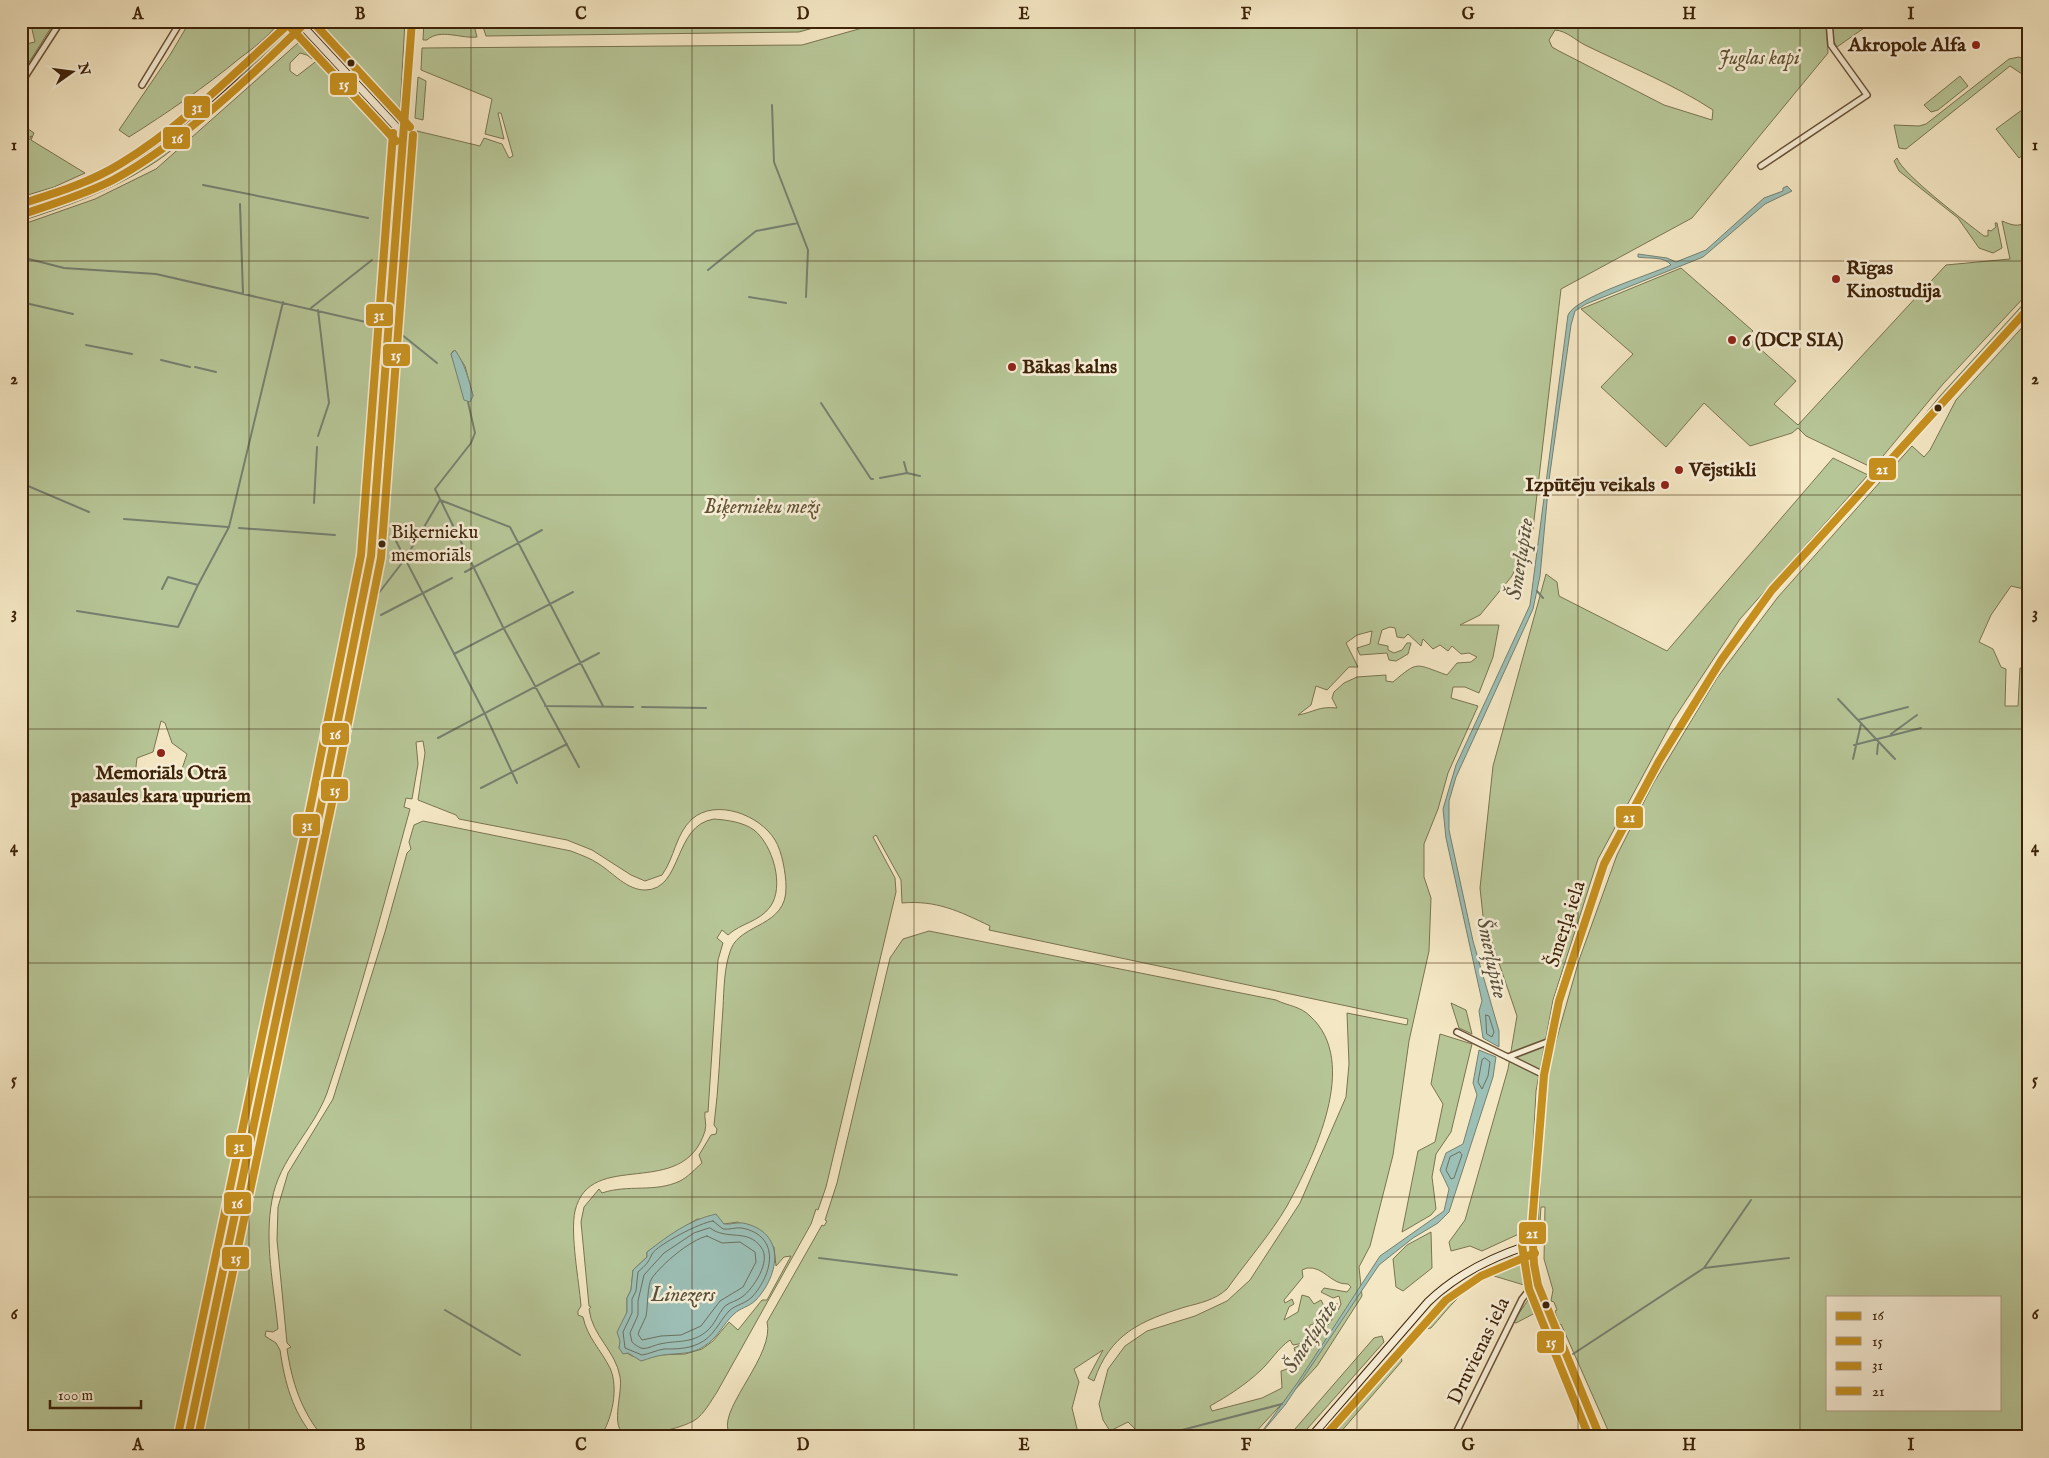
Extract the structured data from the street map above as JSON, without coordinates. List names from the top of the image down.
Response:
{
  "streets": {
    "main road": ["Šmerļa iela"],
    "street": ["Druvienas iela"]
  },
  "crossings": [
    ["Šmerļa iela", "Druvienas iela"]
  ],
  "water": ["Šmerļupīte", "Linezers"],
  "parks": ["Juglas kapi", "Biķernieku mežs"],
  "places": [
    "Akropole Alfa",
    "Rīgas Kinostudija",
    "6 (DCP SIA)",
    "Bākas kalns",
    "Vējstikli",
    "Izpūtēju veikals",
    "Biķernieku memoriāls",
    "Memoriāls Otrā pasaules kara upuriem"
  ],
  "lines": [
    "transit line 16",
    "transit line 31",
    "transit line 15",
    "transit line 21"
  ],
  "legend": [
    "16",
    "15",
    "31",
    "21"
  ],
  "scale_bar": "100 m",
  "north": "right",
  "grid": {
    "columns": [
      "A",
      "B",
      "C",
      "D",
      "E",
      "F",
      "G",
      "H",
      "I"
    ],
    "rows": [
      "1",
      "2",
      "3",
      "4",
      "5",
      "6"
    ]
  }
}
